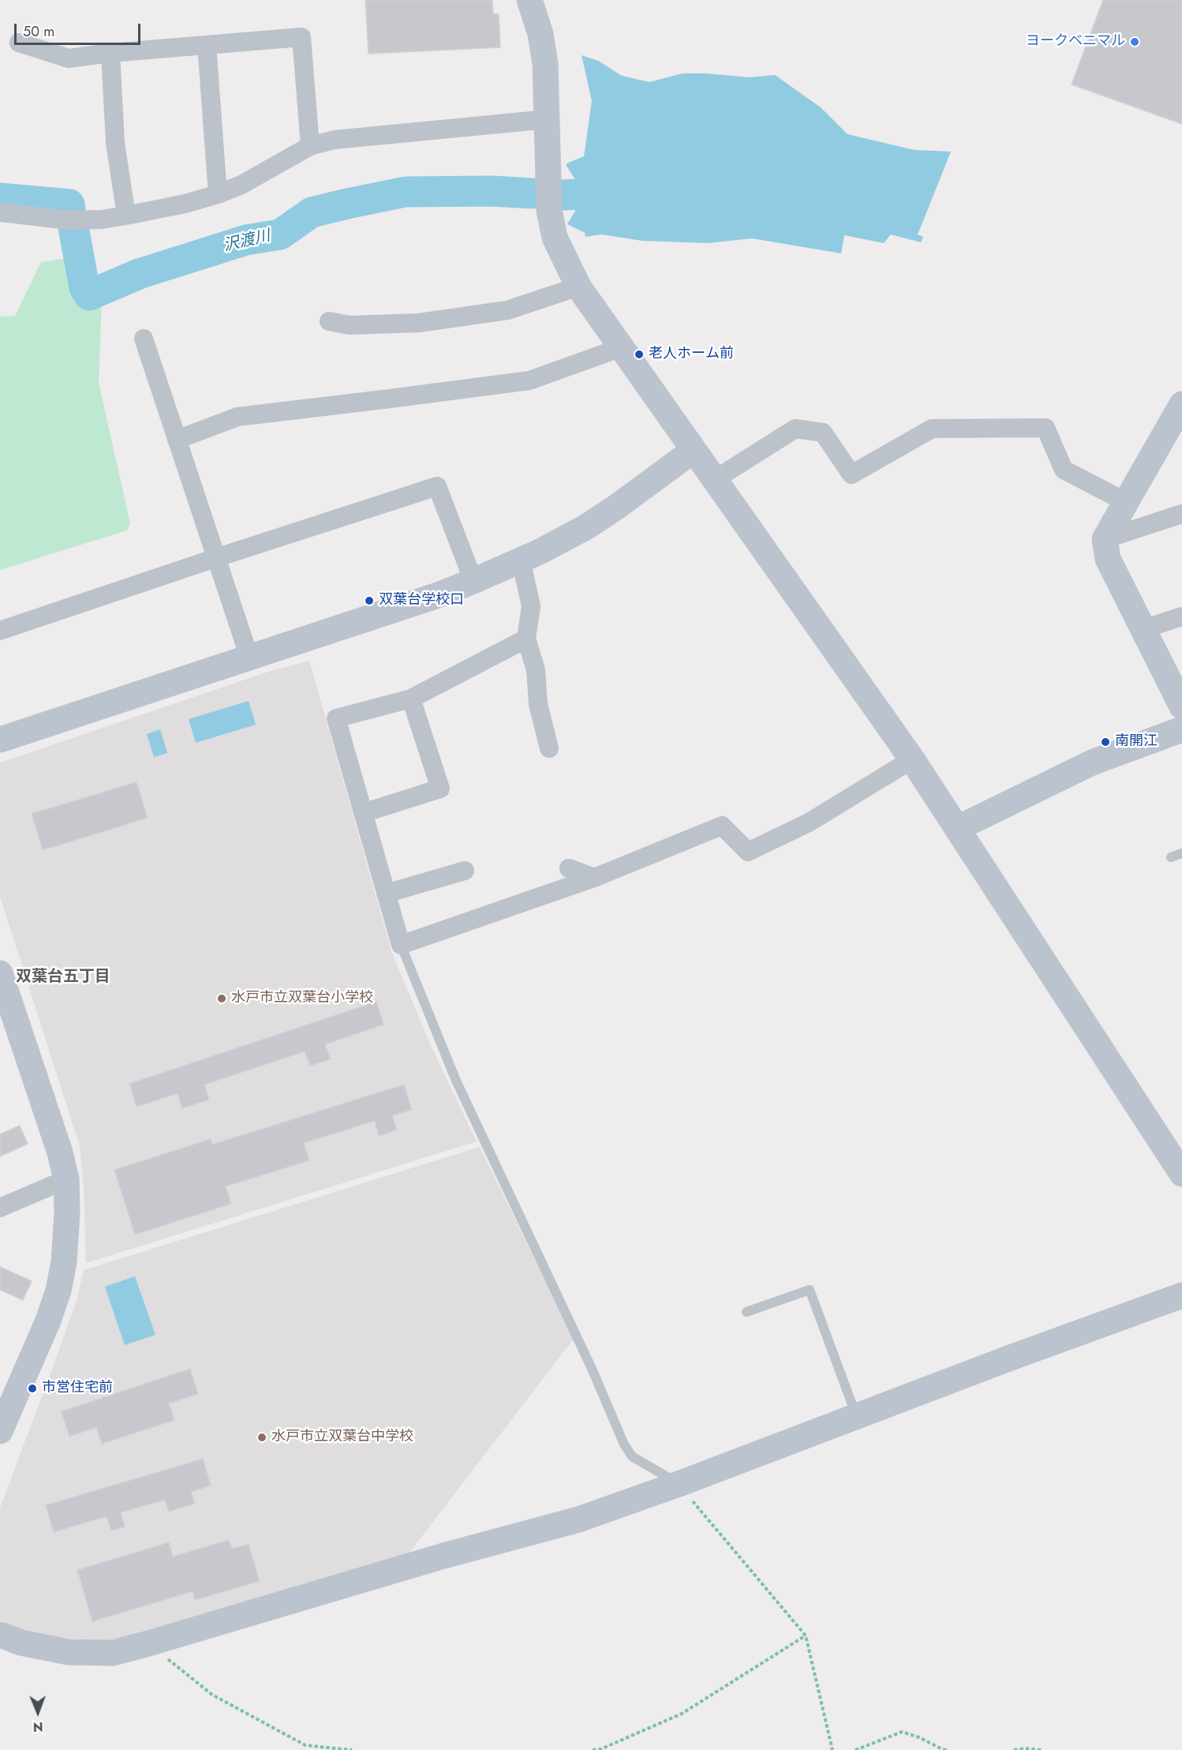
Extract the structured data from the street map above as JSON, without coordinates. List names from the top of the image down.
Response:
{
  "districts": ["双葉台五丁目"],
  "water": ["沢渡川"],
  "places": [
    "ヨークベニマル",
    "老人ホーム前",
    "双葉台学校口",
    "南開江",
    "水戸市立双葉台小学校",
    "市営住宅前",
    "水戸市立双葉台中学校"
  ],
  "scale_bar": "50 m",
  "north": "bottom"
}
